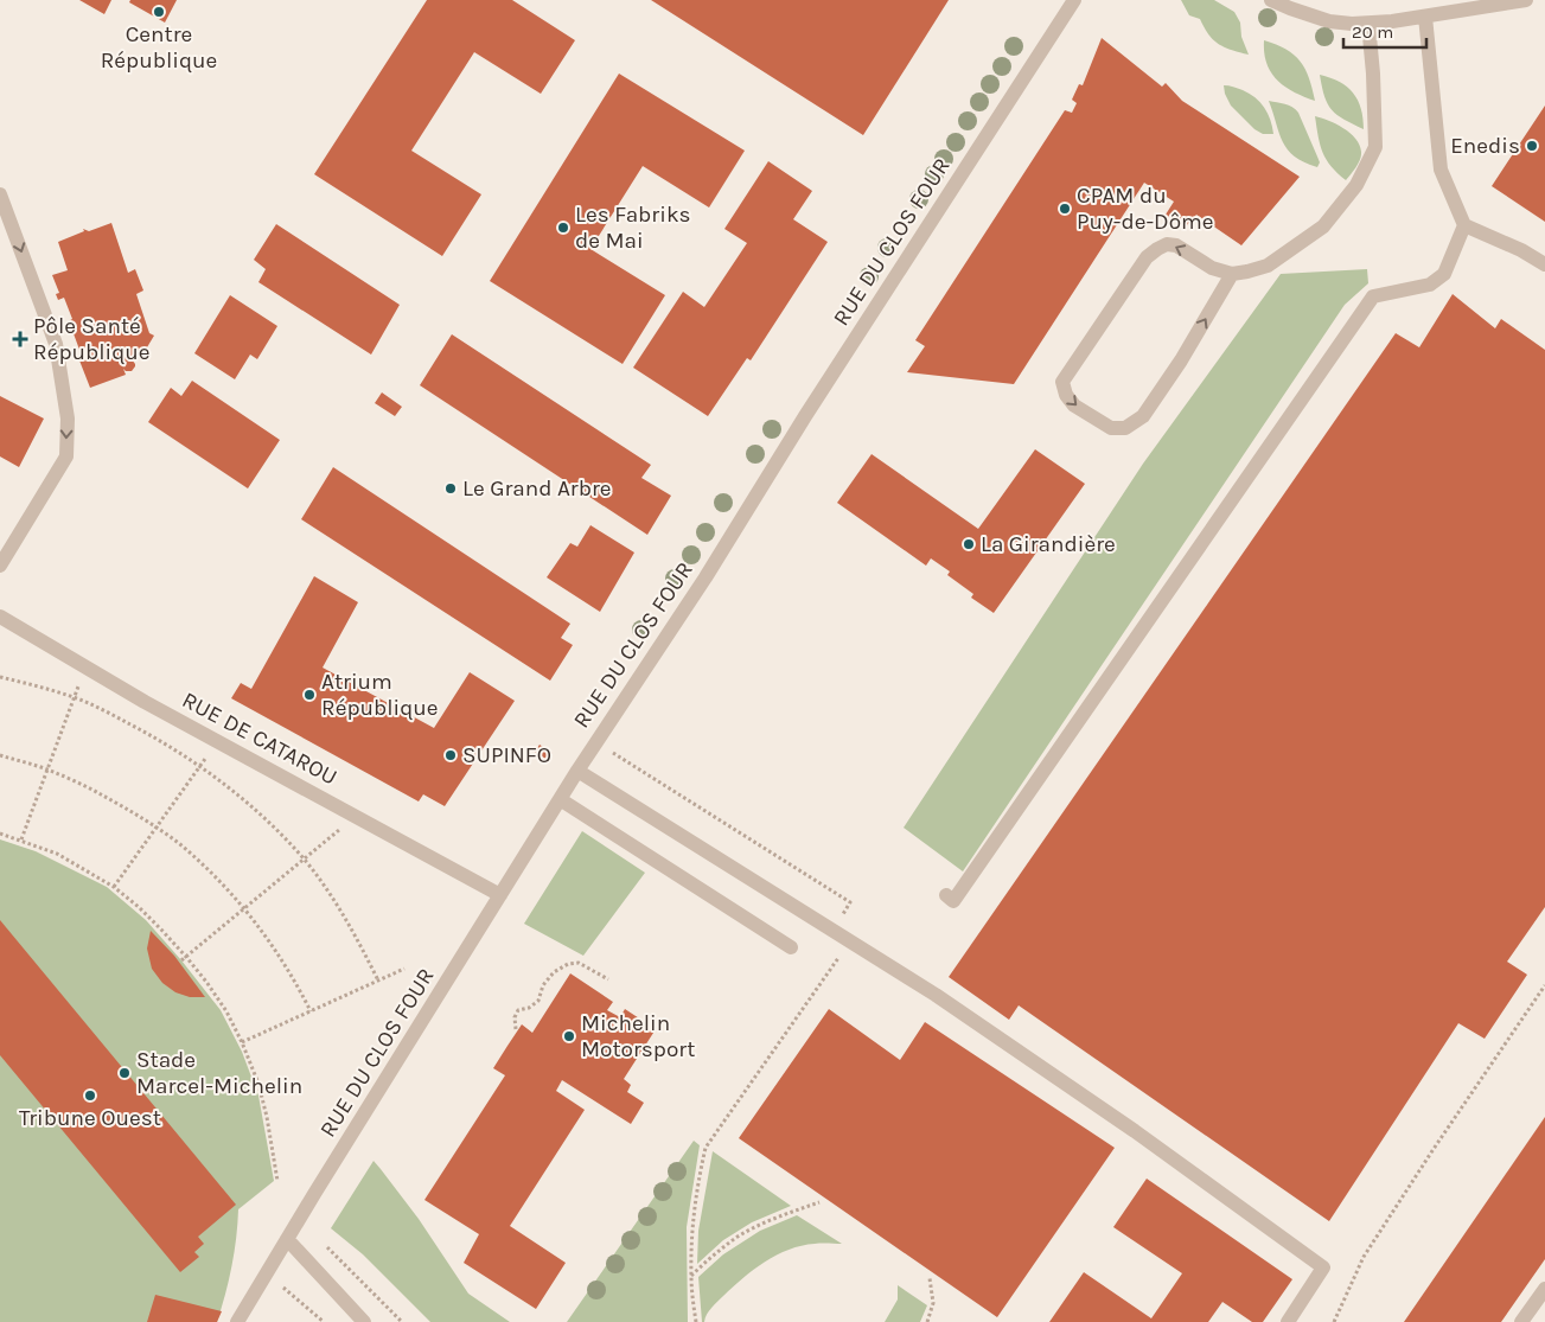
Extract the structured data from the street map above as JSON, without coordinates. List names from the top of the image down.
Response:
{
  "streets": {
    "street": ["RUE DU CLOS FOUR", "RUE DE CATAROU"]
  },
  "crossings": [
    ["RUE DU CLOS FOUR", "RUE DE CATAROU"]
  ],
  "places": {
    "other": [
      "Centre République",
      "Enedis",
      "CPAM du Puy-de-Dôme",
      "Les Fabriks de Mai",
      "Le Grand Arbre",
      "La Girandière",
      "Atrium République",
      "SUPINFO",
      "Michelin Motorsport",
      "Stade Marcel-Michelin",
      "Tribune Ouest"
    ],
    "health": ["Pôle Santé République"]
  },
  "scale_bar": "20 m"
}
